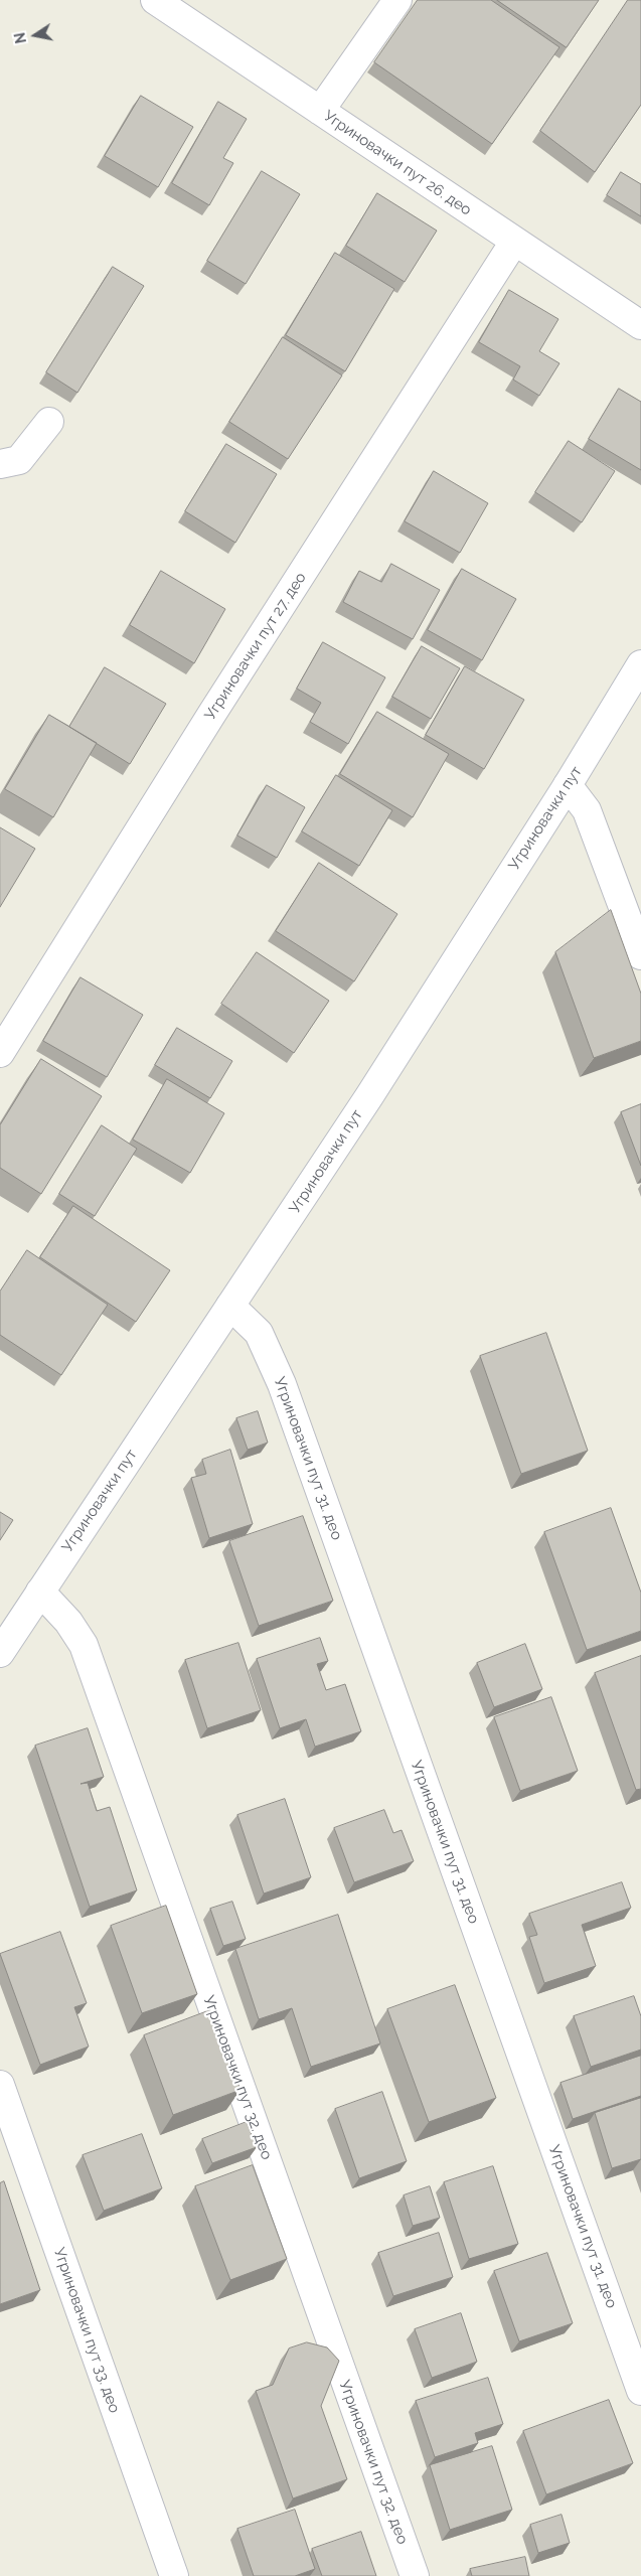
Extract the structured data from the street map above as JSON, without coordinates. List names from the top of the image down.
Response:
{
  "streets": {
    "street": [
      "Угриновачки пут 26. део",
      "Угриновачки пут 27. део",
      "Угриновачки пут",
      "Угриновачки пут 31. део",
      "Угриновачки пут 32. део",
      "Угриновачки пут 33. део"
    ]
  },
  "crossings": [
    ["Угриновачки пут 26. део", "Угриновачки пут 27. део"],
    ["Угриновачки пут", "Угриновачки пут 31. део"],
    ["Угриновачки пут", "Угриновачки пут 32. део"]
  ],
  "north": "left"
}
